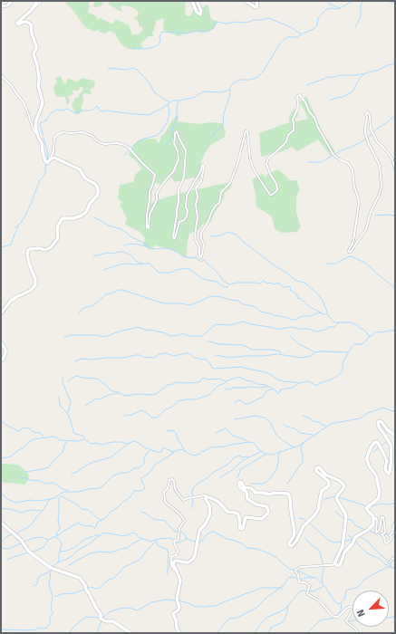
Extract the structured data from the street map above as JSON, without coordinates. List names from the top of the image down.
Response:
{
  "north": "bottom left"
}
